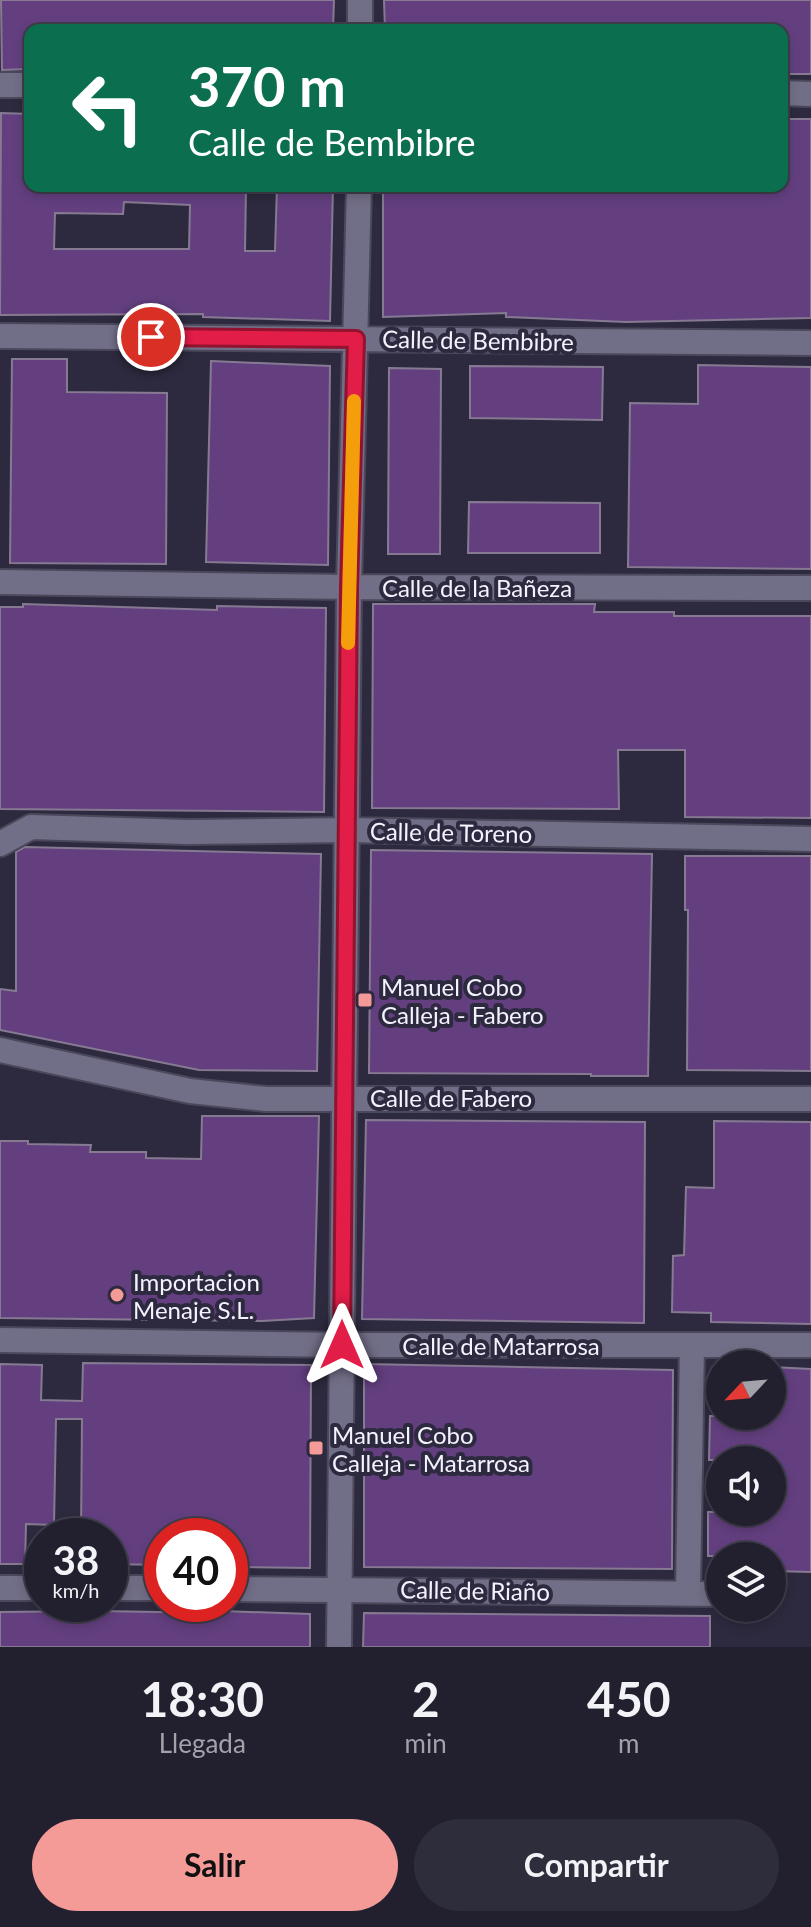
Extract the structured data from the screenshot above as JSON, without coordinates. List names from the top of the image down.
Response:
{
  "streets": {
    "street": [
      "Calle de Bembibre",
      "Calle de la Bañeza",
      "Calle de Toreno",
      "Calle de Fabero",
      "Calle de Matarrosa",
      "Calle de Riaño"
    ]
  },
  "places": {
    "transit": ["Manuel Cobo Calleja - Fabero", "Manuel Cobo Calleja - Matarrosa"],
    "other": ["Importacion Menaje S.L."]
  },
  "north": "bottom left",
  "page": {
    "turn": ["370 m", "Calle de Bembibre"],
    "speed": "38 km/h",
    "limit": "40",
    "eta": [
      "18:30",
      "Llegada",
      "2",
      "min",
      "450",
      "m"
    ],
    "buttons": ["Salir", "Compartir"]
  }
}
